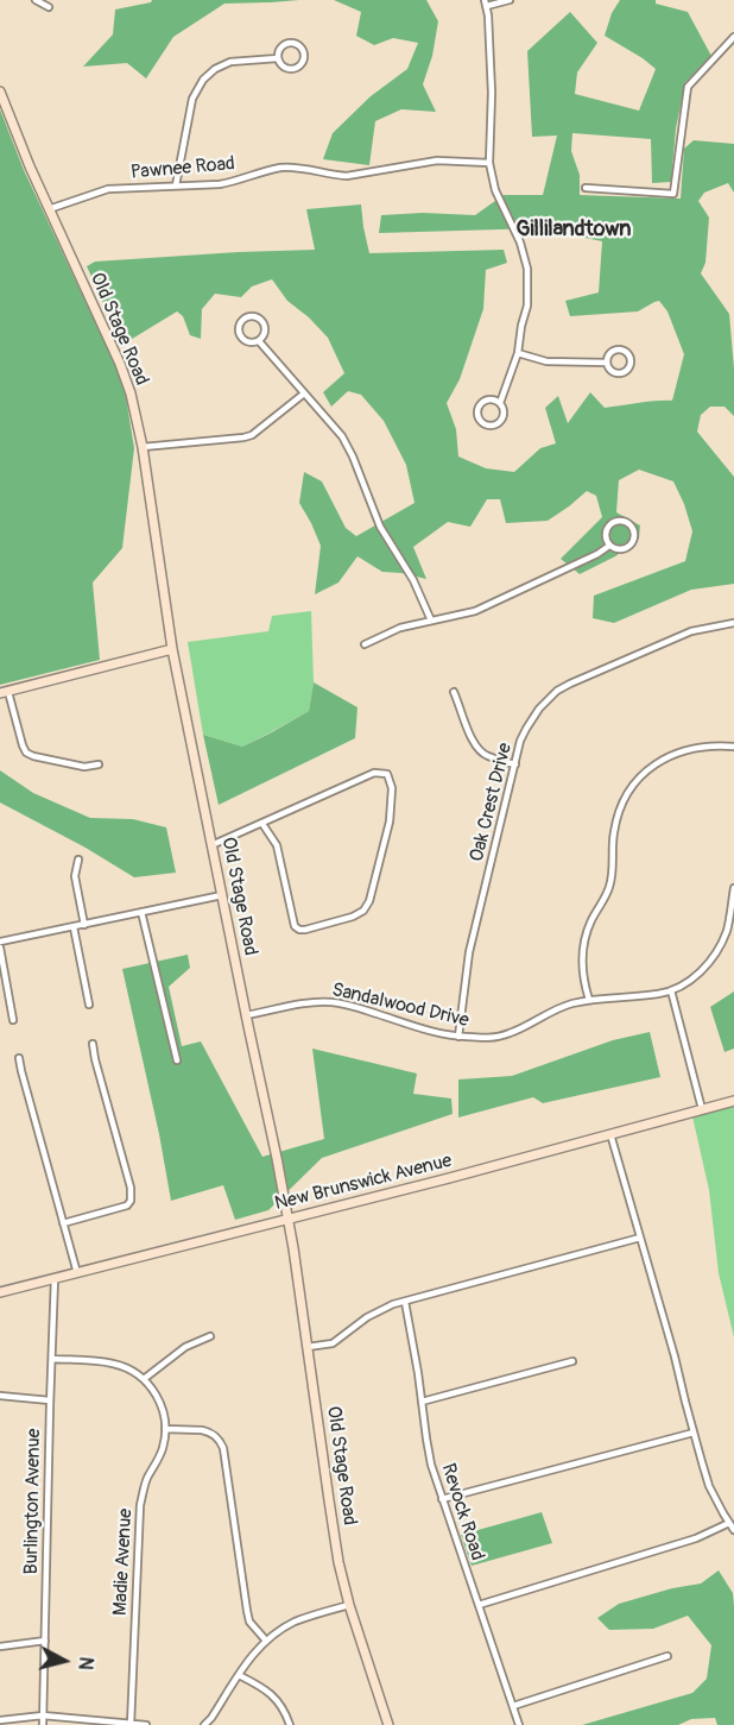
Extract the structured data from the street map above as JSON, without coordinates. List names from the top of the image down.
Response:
{
  "streets": {
    "main road": ["Old Stage Road", "New Brunswick Avenue"],
    "street": [
      "Pawnee Road",
      "Oak Crest Drive",
      "Sandalwood Drive",
      "Burlington Avenue",
      "Revock Road",
      "Madie Avenue"
    ]
  },
  "crossings": [
    ["Pawnee Road", "Old Stage Road"],
    ["Old Stage Road", "Sandalwood Drive"],
    ["Old Stage Road", "New Brunswick Avenue"],
    ["Oak Crest Drive", "Sandalwood Drive"],
    ["New Brunswick Avenue", "Burlington Avenue"]
  ],
  "districts": ["Gillilandtown"],
  "north": "right"
}
